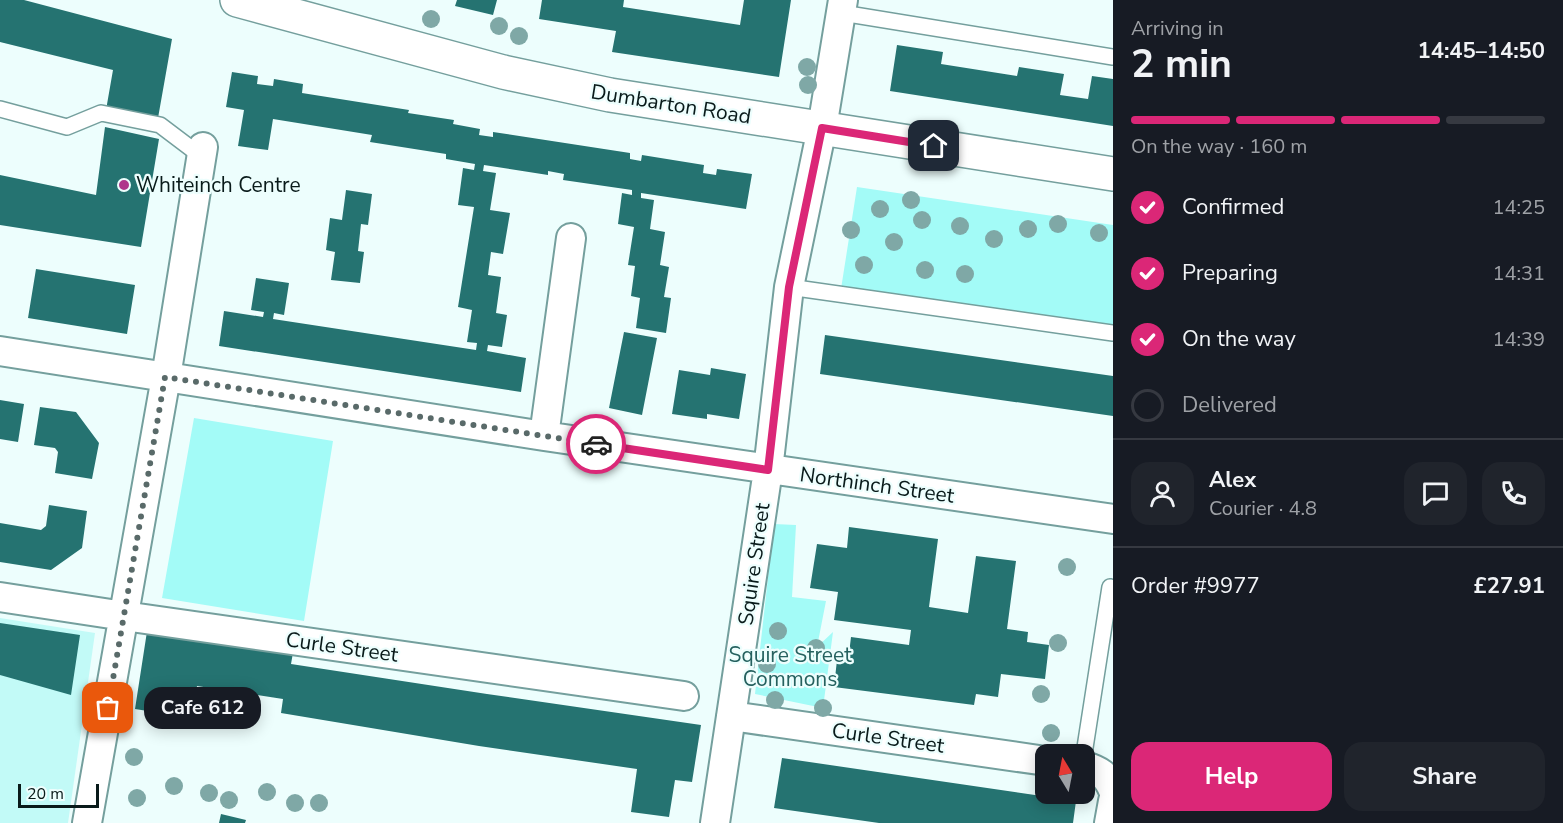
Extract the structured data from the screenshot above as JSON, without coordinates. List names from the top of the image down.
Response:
{
  "streets": {
    "street": [
      "Dumbarton Road",
      "Northinch Street",
      "Squire Street",
      "Curle Street"
    ]
  },
  "crossings": [
    ["Dumbarton Road", "Squire Street"],
    ["Northinch Street", "Squire Street"],
    ["Squire Street", "Curle Street"]
  ],
  "parks": ["Squire Street Commons"],
  "places": ["Whiteinch Centre", "Cafe 612"],
  "scale_bar": "20 m",
  "north": "top",
  "page": {
    "heading": ["2 min", "Arriving in", "14:45–14:50"],
    "panel": [
      "Alex",
      "Courier · 4.8",
      "Order #9977",
      "£27.91"
    ],
    "bar": "On the way · 160 m",
    "list": [
      ["Confirmed", "14:25"],
      ["Preparing", "14:31"],
      ["On the way", "14:39"],
      "Delivered"
    ],
    "bubble": "Cafe 612",
    "buttons": ["Help", "Share"],
    "scale": "20 m"
  }
}
